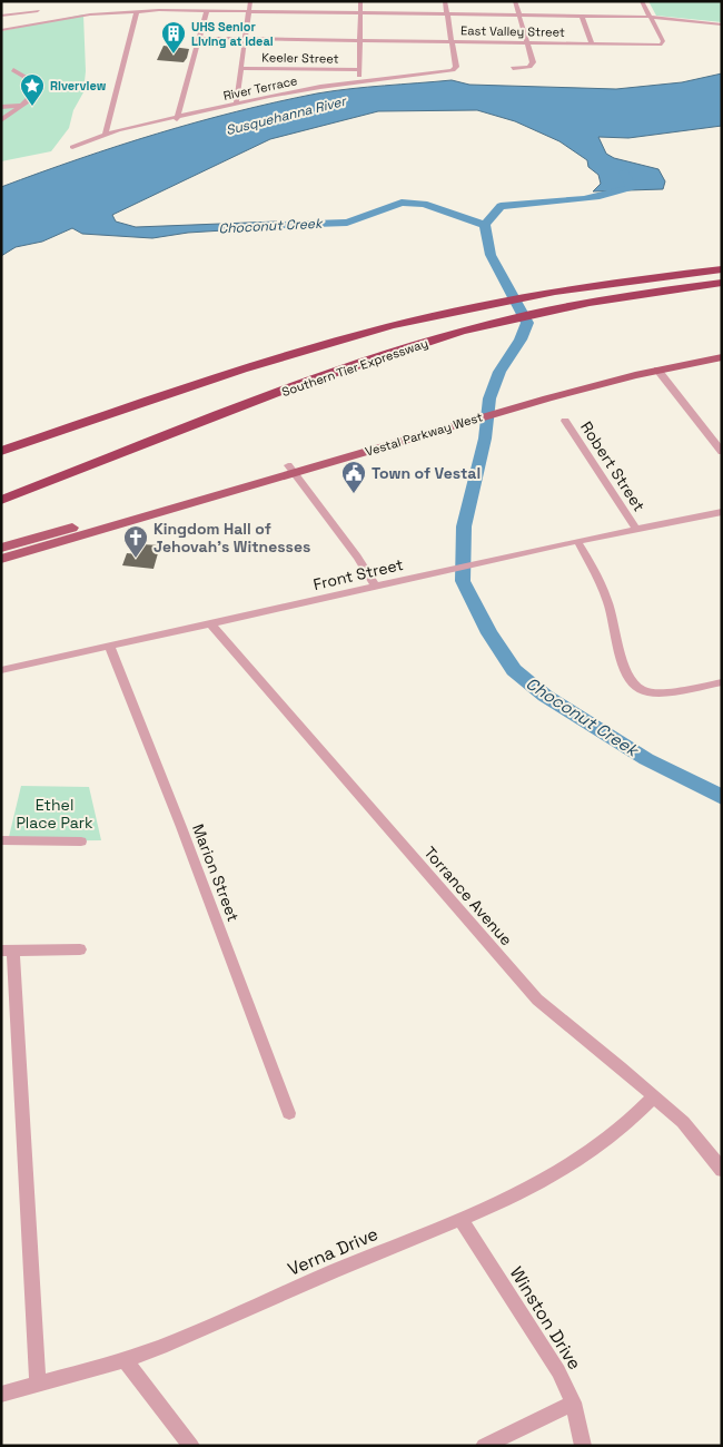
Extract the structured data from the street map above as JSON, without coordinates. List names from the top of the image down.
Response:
{
  "streets": {
    "highway": ["Southern Tier Expressway"],
    "main road": ["Vestal Parkway West"],
    "street": [
      "East Valley Street",
      "Keeler Street",
      "River Terrace",
      "Robert Street",
      "Front Street",
      "Marion Street",
      "Torrance Avenue",
      "Verna Drive",
      "Winston Drive"
    ]
  },
  "crossings": [
    ["East Valley Street", "River Terrace"],
    ["Robert Street", "Front Street"],
    ["Front Street", "Marion Street"],
    ["Front Street", "Torrance Avenue"],
    ["Torrance Avenue", "Verna Drive"],
    ["Verna Drive", "Winston Drive"]
  ],
  "water": ["Susquehanna River", "Choconut Creek"],
  "parks": ["Ethel Place Park"],
  "places": {
    "building": ["UHS Senior Living at Ideal"],
    "place": ["Riverview"],
    "public building": ["Town of Vestal"],
    "church": ["Kingdom Hall of Jehovah’s Witnesses"]
  }
}
